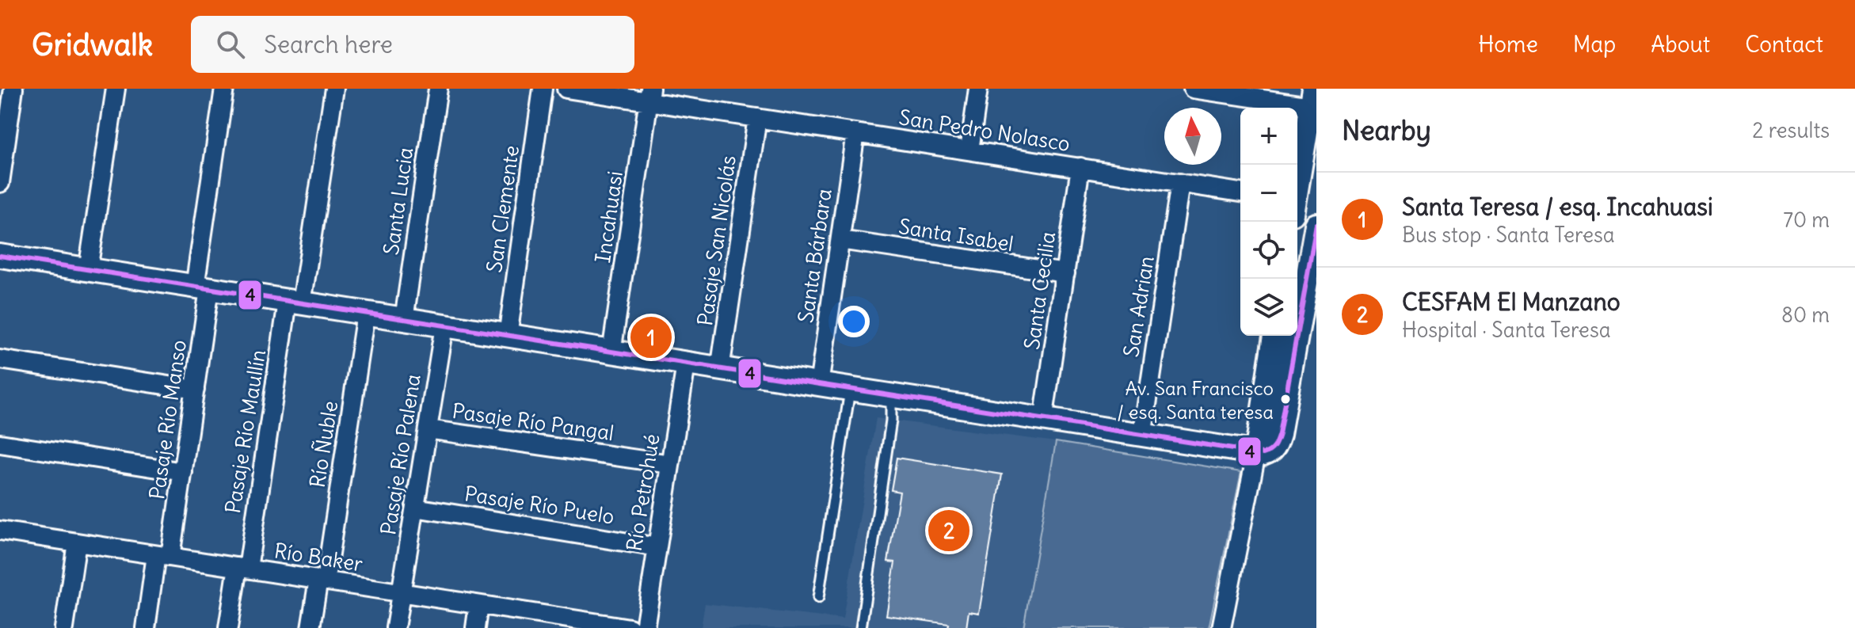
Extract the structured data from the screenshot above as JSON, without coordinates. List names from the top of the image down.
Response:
{
  "streets": {
    "street": [
      "San Pedro Nolasco",
      "Santa Lucia",
      "San Clemente",
      "Incahuasi",
      "Santa Isabel",
      "Pasaje San Nicolás",
      "Santa Bárbara",
      "Santa Cecilia",
      "San Adrian",
      "Pasaje Río Manso",
      "Pasaje Río Pangal",
      "Pasaje Río Maullín",
      "Río Ñuble",
      "Pasaje Río Palena",
      "Río Petrohué",
      "Pasaje Río Puelo",
      "Río Baker"
    ]
  },
  "crossings": [
    ["San Pedro Nolasco", "Incahuasi"],
    ["San Pedro Nolasco", "Pasaje San Nicolás"],
    ["San Pedro Nolasco", "Santa Bárbara"],
    ["San Pedro Nolasco", "Santa Cecilia"],
    ["San Pedro Nolasco", "San Adrian"],
    ["Santa Isabel", "Santa Bárbara"],
    ["Santa Isabel", "Santa Cecilia"],
    ["Pasaje Río Manso", "Río Baker"],
    ["Pasaje Río Pangal", "Pasaje Río Palena"],
    ["Pasaje Río Pangal", "Río Petrohué"],
    ["Pasaje Río Maullín", "Río Baker"],
    ["Río Ñuble", "Río Baker"],
    ["Pasaje Río Palena", "Pasaje Río Puelo"],
    ["Pasaje Río Palena", "Río Baker"],
    ["Río Petrohué", "Pasaje Río Puelo"]
  ],
  "places": ["Av. San Francisco / esq. Santa teresa"],
  "lines": ["transit line 4"],
  "north": "top",
  "page": {
    "header": "Gridwalk",
    "search": "Search here",
    "nav": [
      "Home",
      "Map",
      "About",
      "Contact"
    ],
    "heading": ["Nearby", "2 results"],
    "map_buttons": ["+", "−"],
    "list": [
      {
        "mark": "1",
        "name": "Santa Teresa / esq. Incahuasi",
        "note": "Bus stop · Santa Teresa",
        "value": "70 m"
      },
      {
        "mark": "2",
        "name": "CESFAM El Manzano",
        "note": "Hospital · Santa Teresa",
        "value": "80 m"
      }
    ],
    "pins": ["1", "2"]
  }
}
